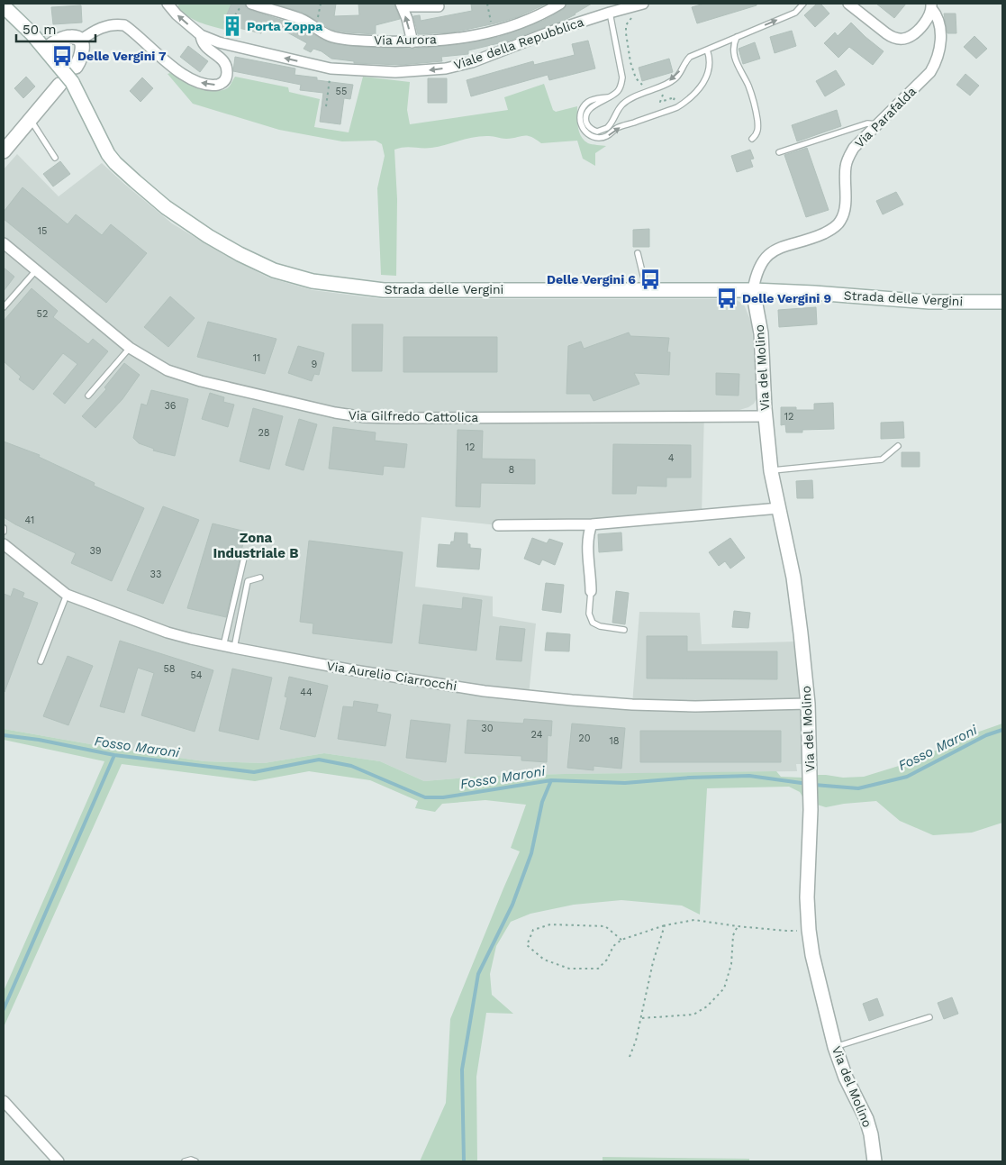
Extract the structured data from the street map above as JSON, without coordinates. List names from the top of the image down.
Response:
{
  "streets": {
    "main road": ["Strada delle Vergini", "Via del Molino"],
    "street": [
      "Via Aurora",
      "Viale della Repubblica",
      "Via Parafalda",
      "Via Gilfredo Cattolica",
      "Via Aurelio Ciarrocchi"
    ]
  },
  "crossings": [
    ["Via Parafalda", "Strada delle Vergini"],
    ["Via Parafalda", "Via del Molino"],
    ["Strada delle Vergini", "Via del Molino"],
    ["Via del Molino", "Via Gilfredo Cattolica"],
    ["Via del Molino", "Via Aurelio Ciarrocchi"]
  ],
  "one_way": ["Viale della Repubblica"],
  "districts": ["Zona Industriale B"],
  "water": ["Fosso Maroni"],
  "places": {
    "building": ["Porta Zoppa"],
    "bus stop": ["Delle Vergini 7", "Delle Vergini 6", "Delle Vergini 9"]
  },
  "house_numbers": [
    "55",
    "15",
    "52",
    "11",
    "9",
    "36",
    "12",
    "28",
    "12",
    "4",
    "8",
    "41",
    "39",
    "33",
    "58",
    "54",
    "44",
    "30",
    "24",
    "20",
    "18"
  ],
  "scale_bar": "50 m"
}
